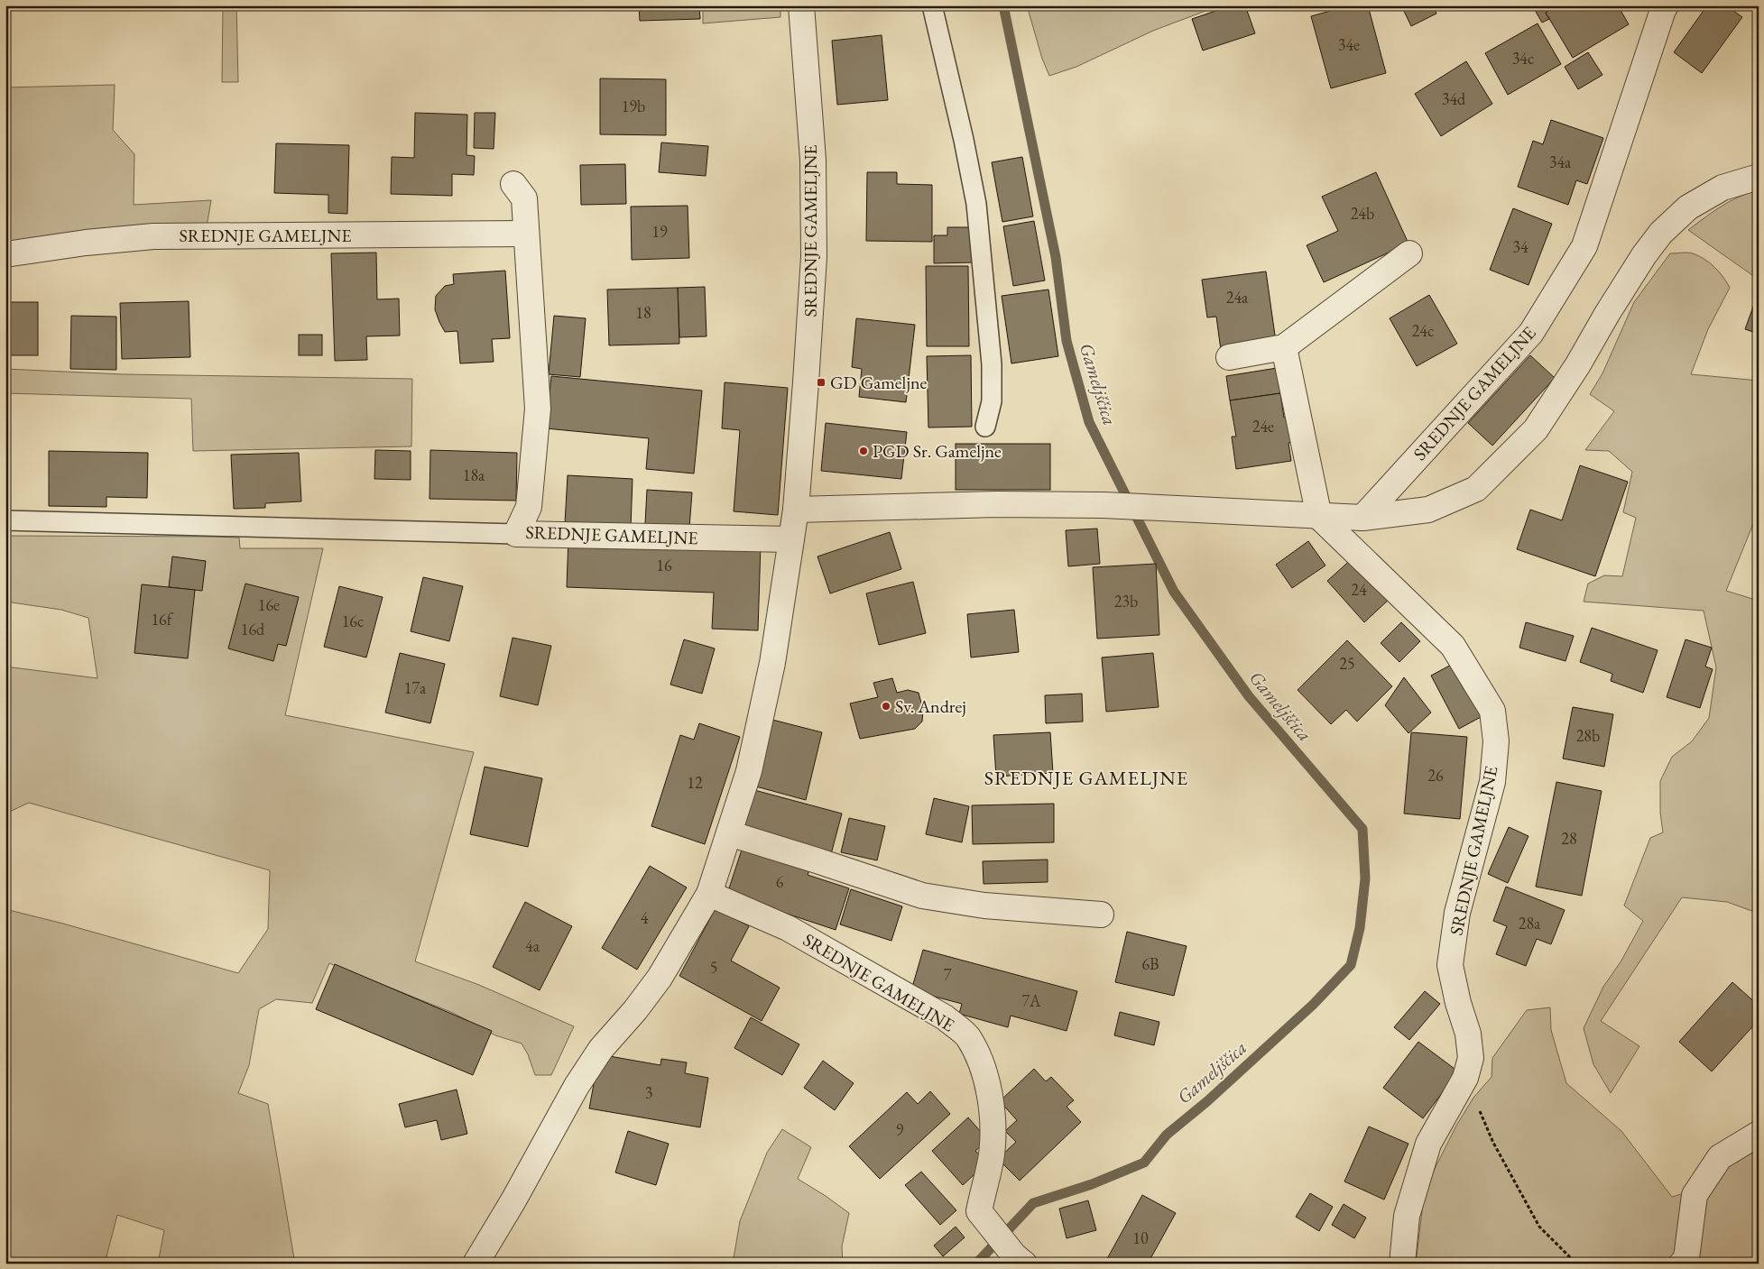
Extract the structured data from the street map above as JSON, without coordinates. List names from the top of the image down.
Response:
{
  "streets": {
    "street": ["SREDNJE GAMELJNE"]
  },
  "districts": ["SREDNJE GAMELJNE"],
  "water": ["Gameljščica"],
  "places": {
    "transit": ["GD Gameljne"],
    "other": ["PGD Sr. Gameljne", "Sv. Andrej"]
  },
  "house_numbers": [
    "34e",
    "34c",
    "34d",
    "19b",
    "34a",
    "24b",
    "19",
    "34",
    "24a",
    "18",
    "24c",
    "24e",
    "18a",
    "16",
    "24",
    "23b",
    "16e",
    "16f",
    "16c",
    "16d",
    "25",
    "17a",
    "28b",
    "26",
    "12",
    "28",
    "6",
    "4",
    "28a",
    "4a",
    "6B",
    "5",
    "7",
    "7A",
    "3",
    "9",
    "10"
  ]
}
